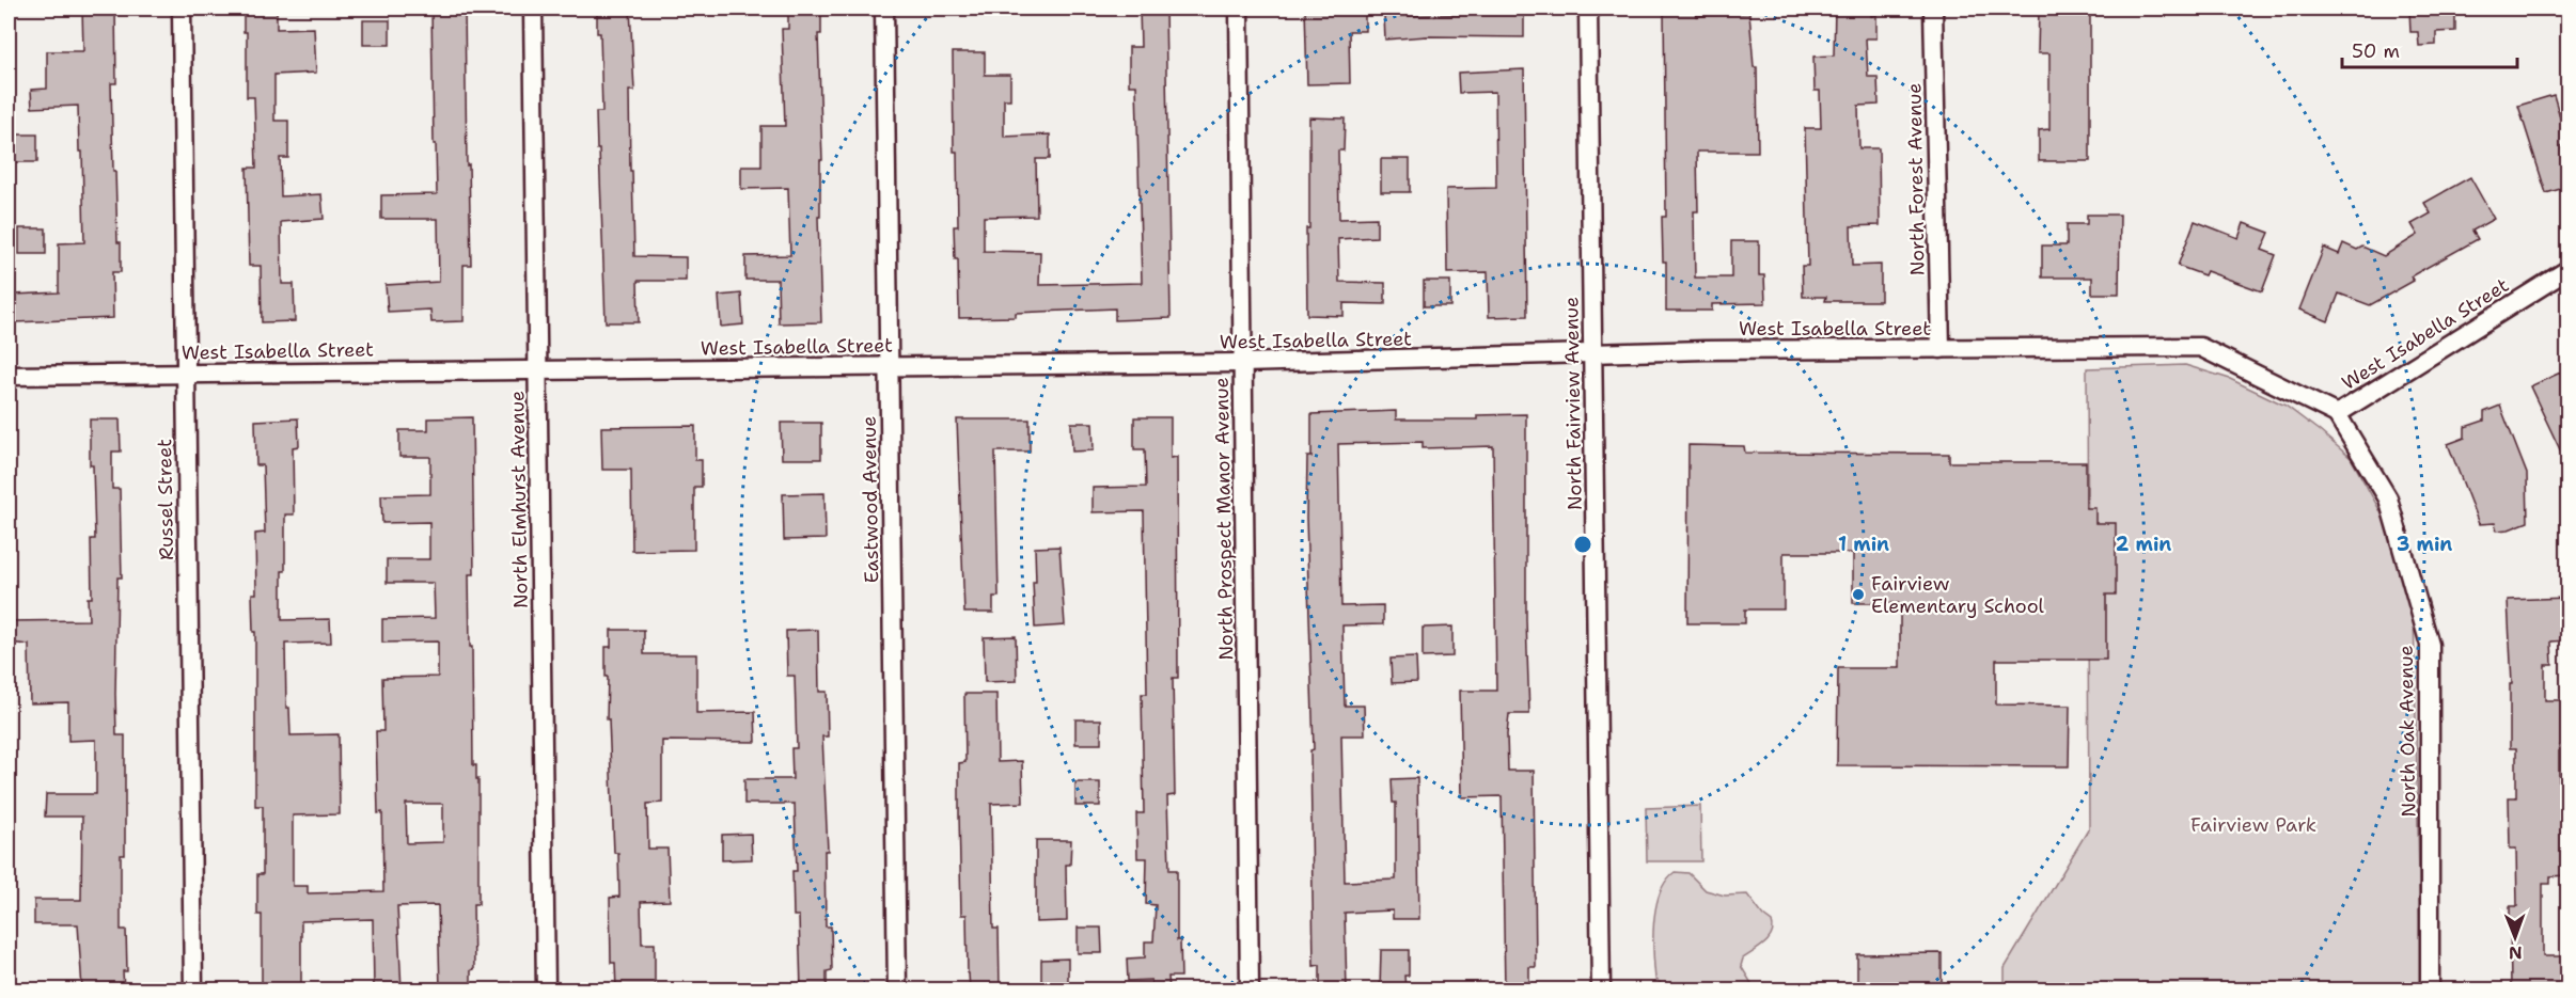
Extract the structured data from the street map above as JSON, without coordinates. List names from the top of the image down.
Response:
{
  "streets": {
    "street": [
      "North Forest Avenue",
      "West Isabella Street",
      "North Fairview Avenue",
      "Russel Street",
      "North Elmhurst Avenue",
      "Eastwood Avenue",
      "North Prospect Manor Avenue",
      "North Oak Avenue"
    ]
  },
  "crossings": [
    ["North Forest Avenue", "West Isabella Street"],
    ["West Isabella Street", "North Fairview Avenue"],
    ["West Isabella Street", "Russel Street"],
    ["West Isabella Street", "North Elmhurst Avenue"],
    ["West Isabella Street", "Eastwood Avenue"],
    ["West Isabella Street", "North Prospect Manor Avenue"],
    ["West Isabella Street", "North Oak Avenue"]
  ],
  "parks": ["Fairview Park"],
  "places": ["Fairview Elementary School"],
  "scale_bar": "50 m",
  "north": "bottom",
  "rings": ["1 min", "2 min", "3 min"]
}
